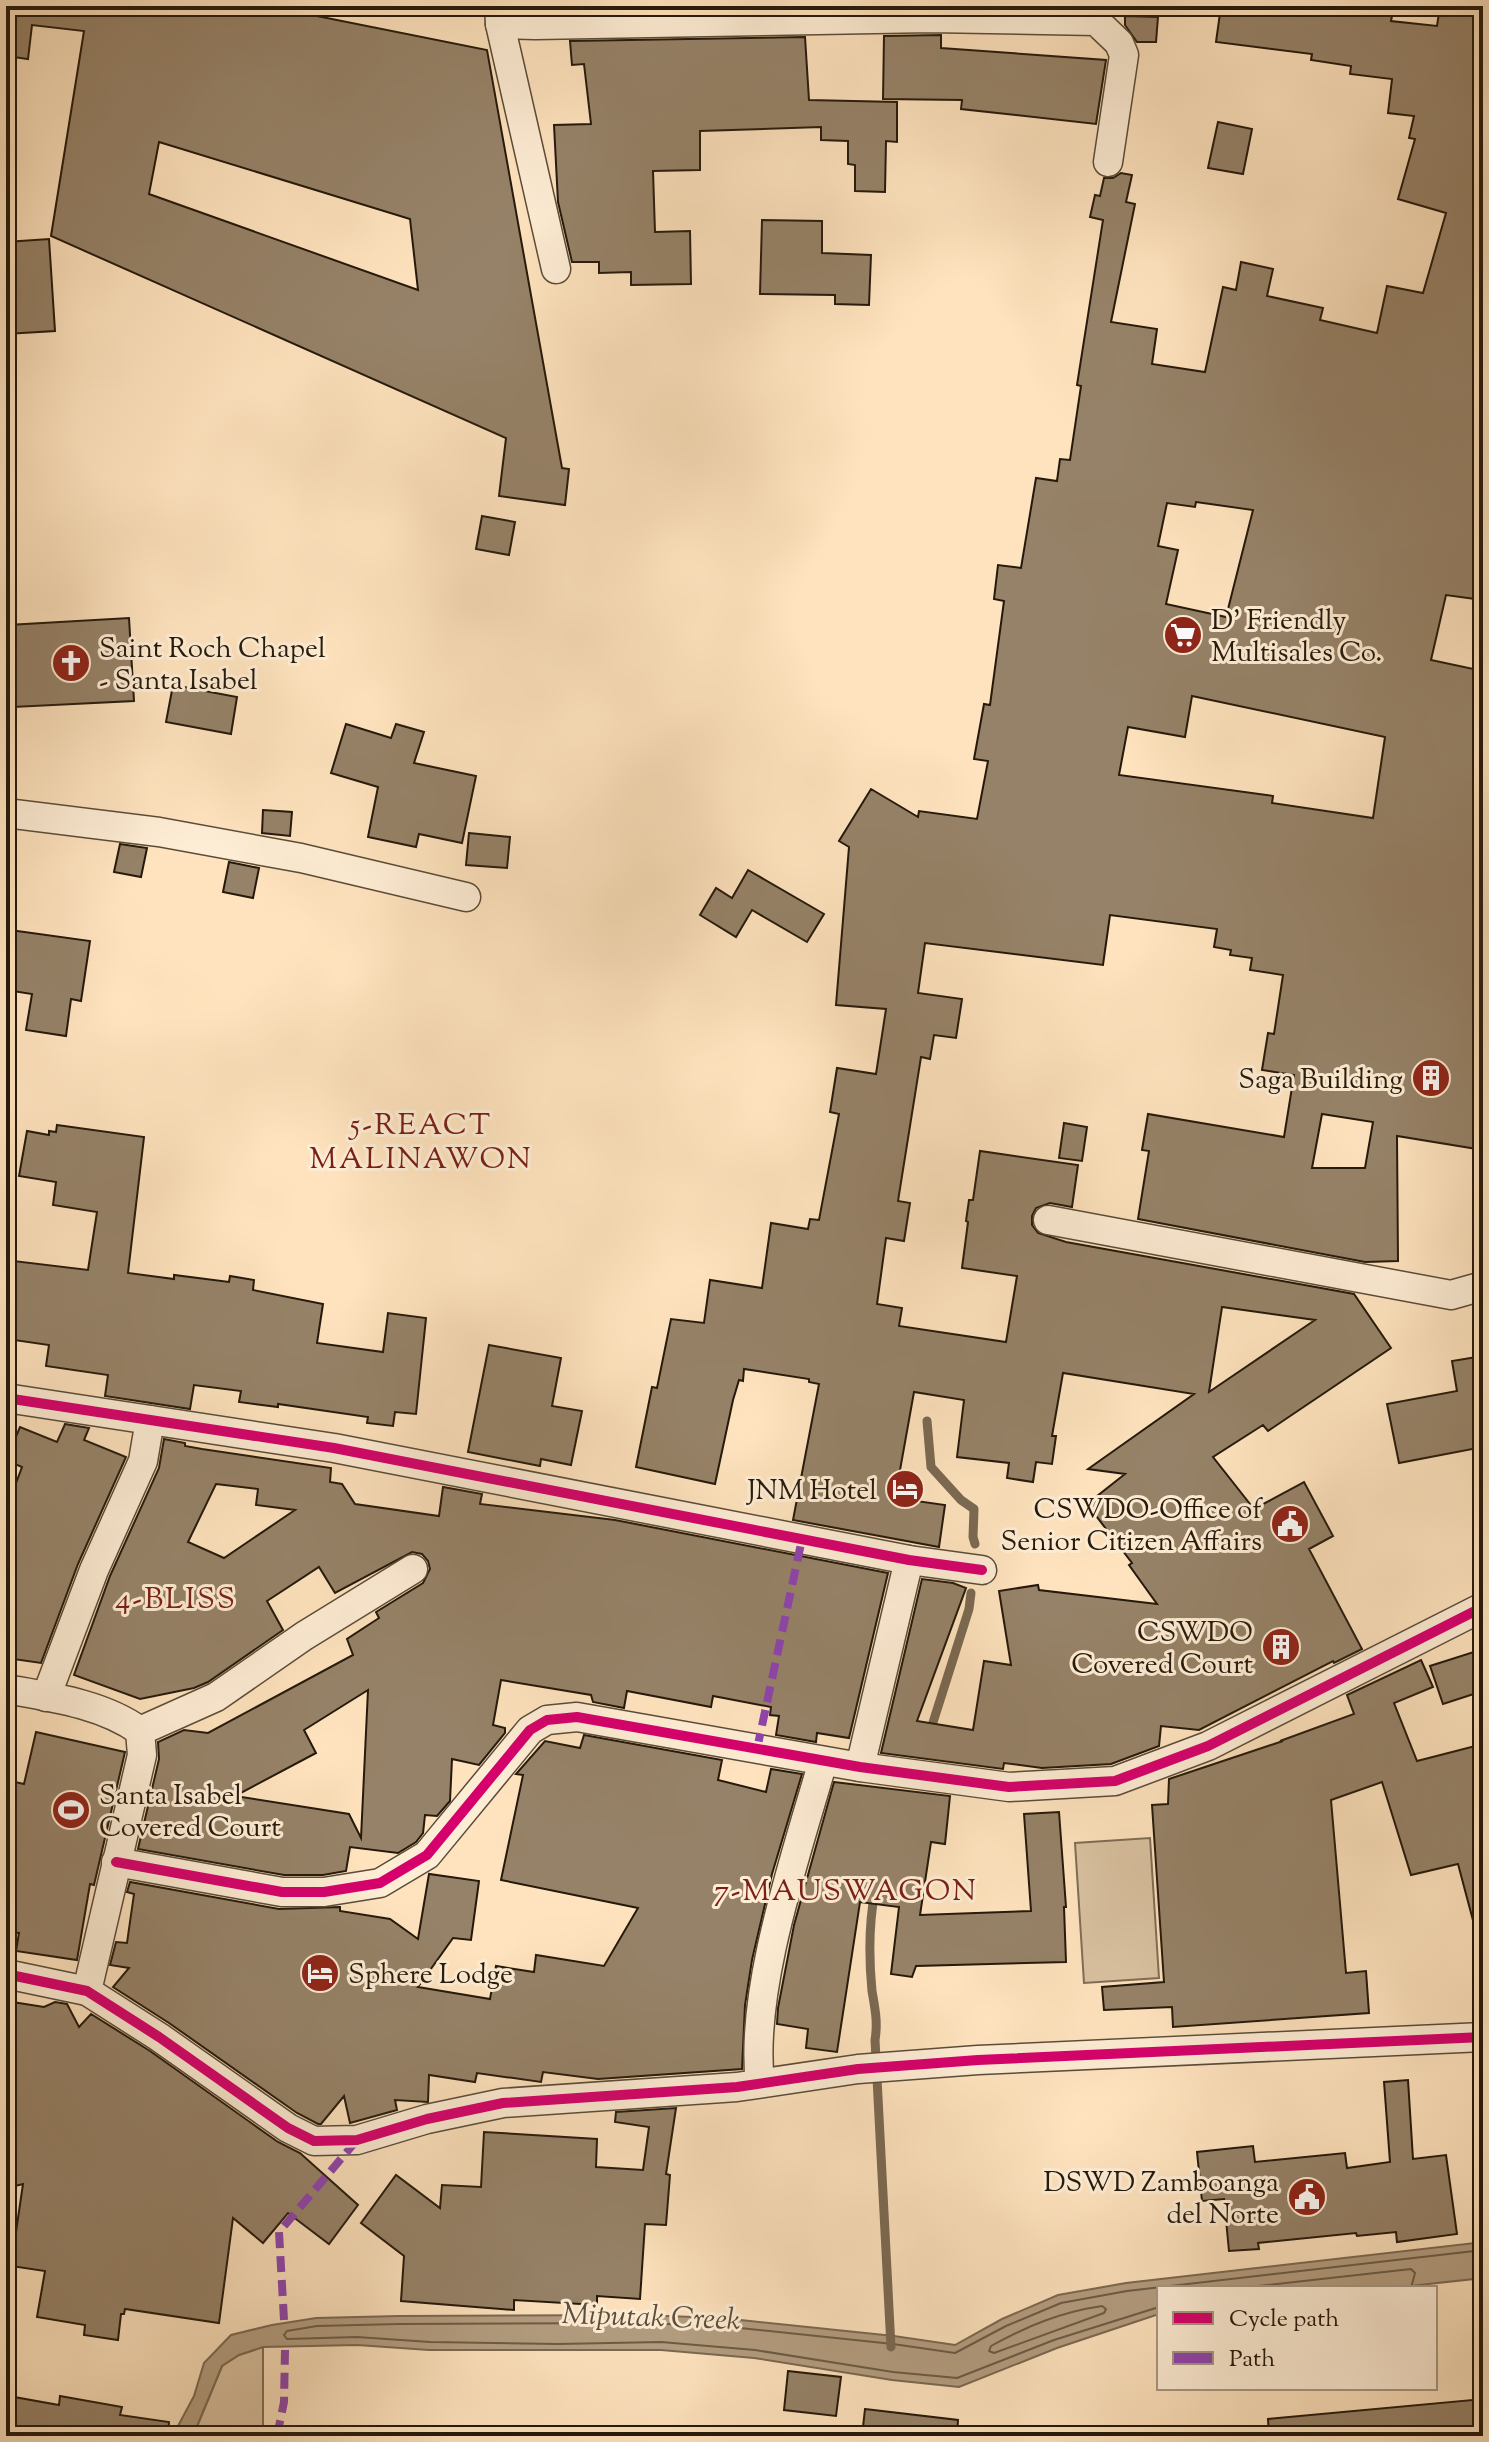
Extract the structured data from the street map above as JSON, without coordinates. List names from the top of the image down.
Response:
{
  "districts": ["5-REACT MALINAWON", "4-BLISS", "7-MAUSWAGON"],
  "water": ["Miputak Creek"],
  "places": {
    "supermarket": ["D' Friendly Multisales Co."],
    "church": ["Saint Roch Chapel - Santa Isabel"],
    "building": ["Saga Building", "CSWDO Covered Court"],
    "hotel": ["JNM Hotel", "Sphere Lodge"],
    "public building": ["CSWDO-Office of Senior Citizen Affairs", "DSWD Zamboanga del Norte"],
    "sports": ["Santa Isabel Covered Court"]
  },
  "legend": ["Cycle path", "Path"]
}
